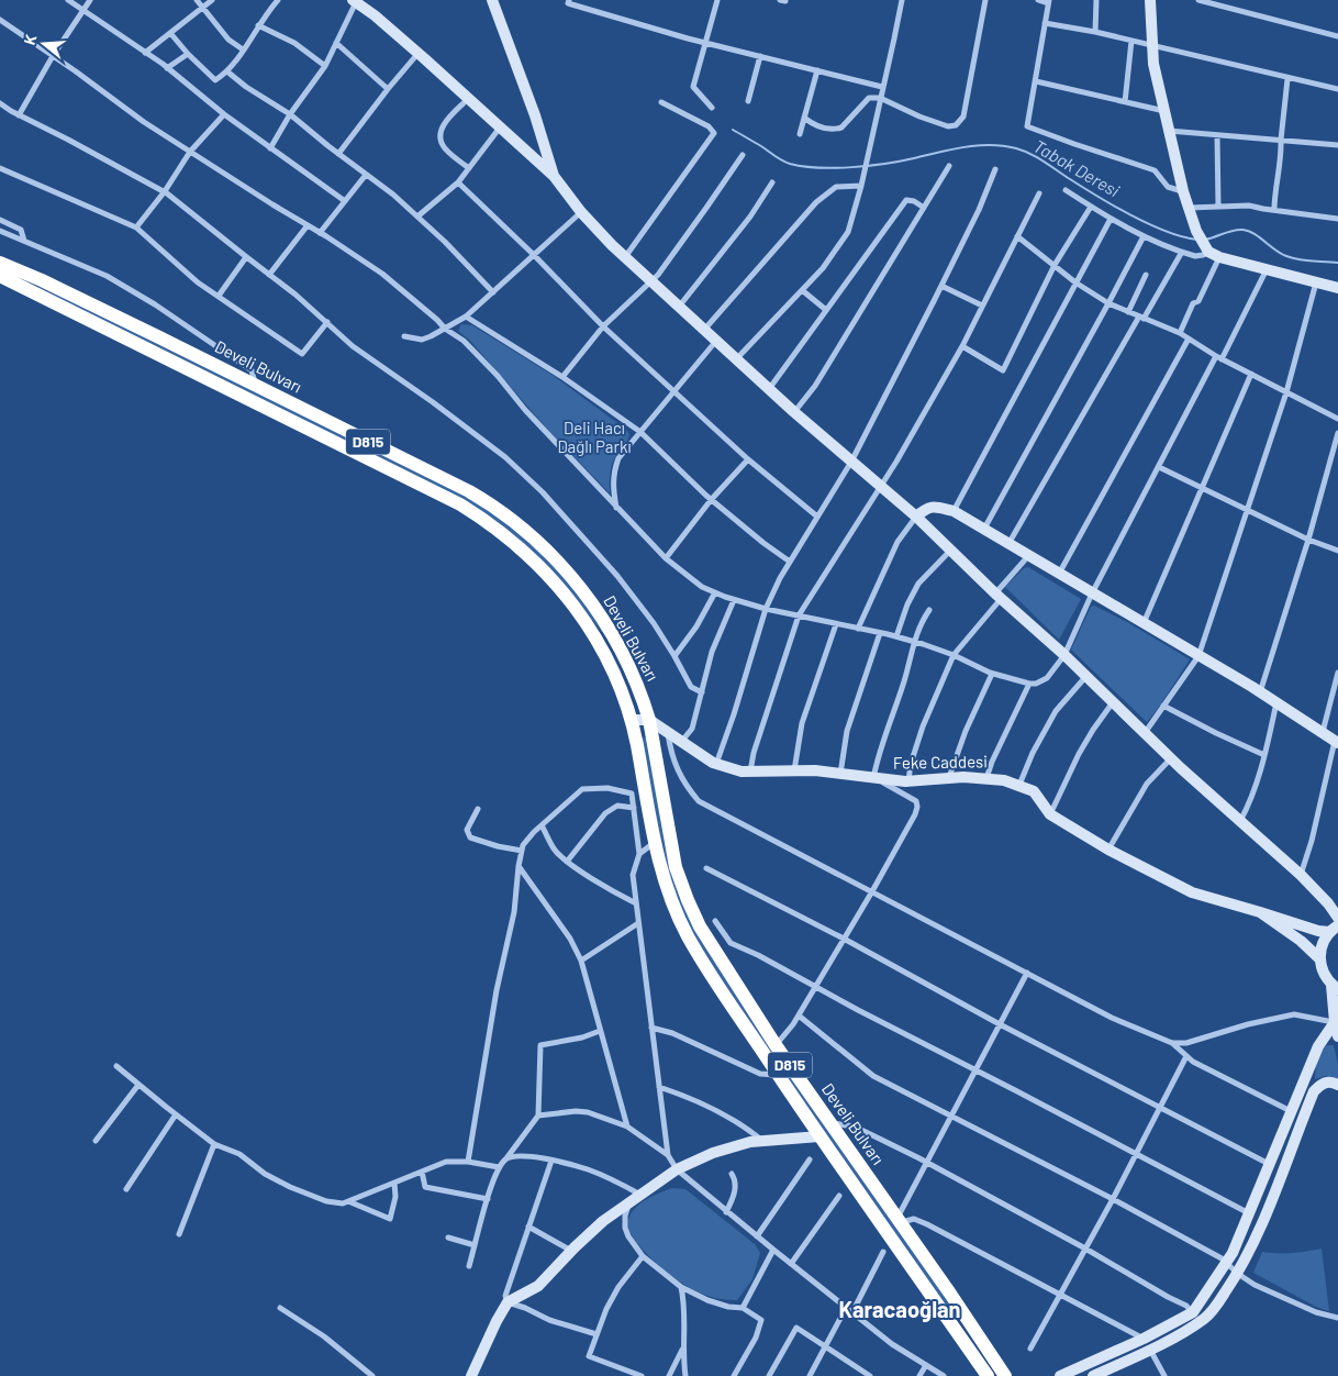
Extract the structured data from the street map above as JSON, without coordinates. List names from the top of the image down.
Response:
{
  "streets": {
    "highway": ["Develi Bulvarı", "D815"],
    "street": ["Feke Caddesi"]
  },
  "crossings": [
    ["Develi Bulvarı", "Feke Caddesi"]
  ],
  "districts": ["Karacaoğlan"],
  "water": ["Tabak Deresi"],
  "parks": ["Deli Hacı Dağlı Parkı"],
  "north": "left"
}
